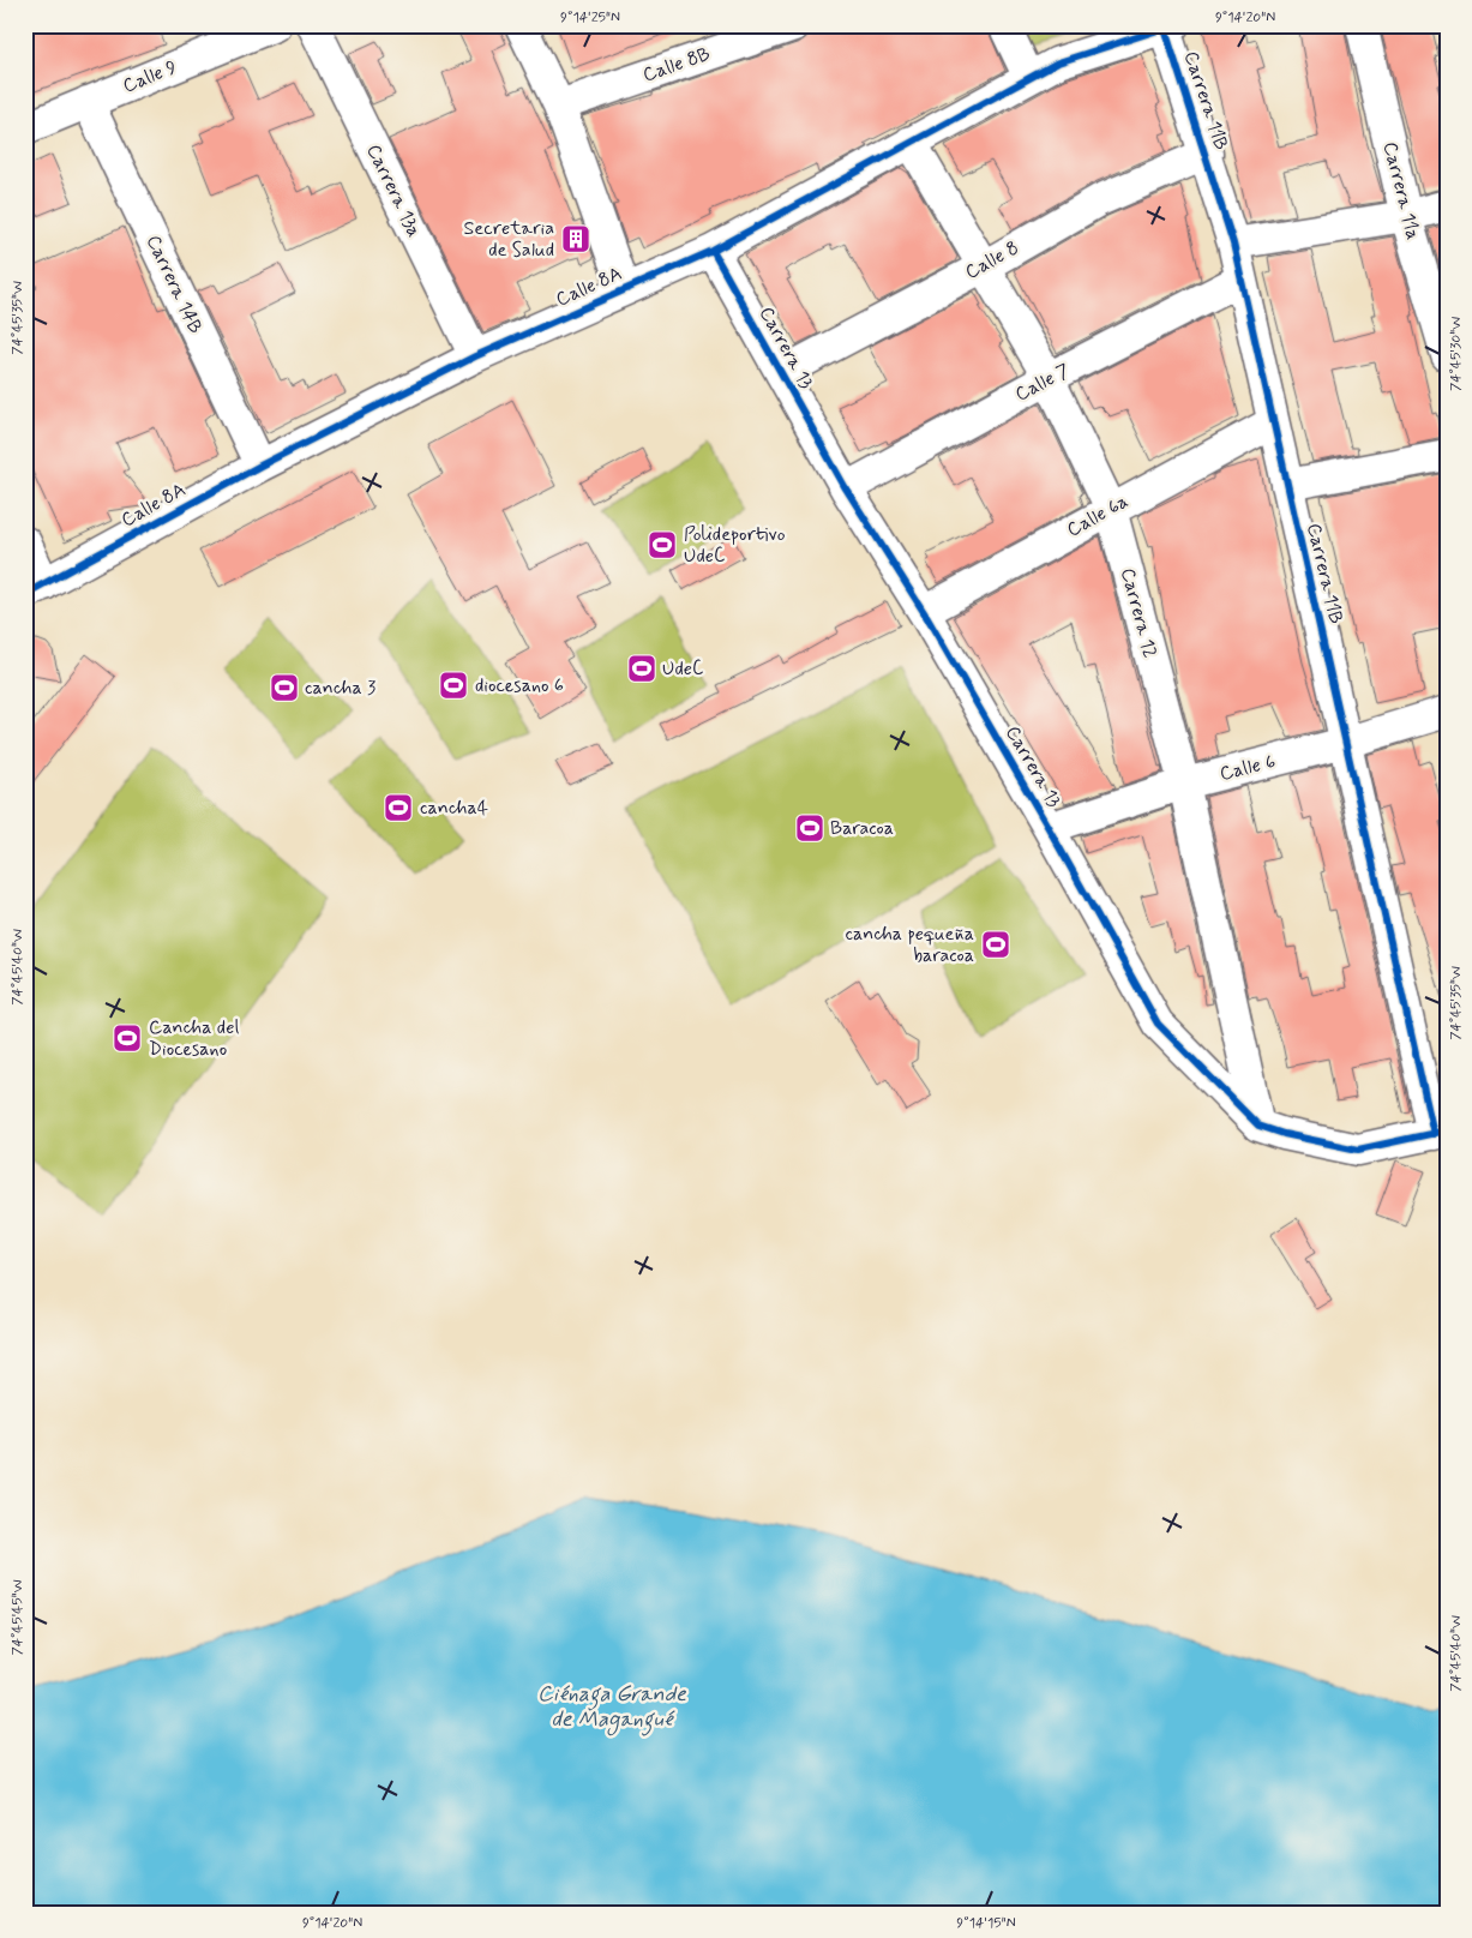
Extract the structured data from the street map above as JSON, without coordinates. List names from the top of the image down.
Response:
{
  "streets": {
    "street": [
      "Calle 8B",
      "Calle 9",
      "Carrera 11B",
      "Carrera 13a",
      "Carrera 11a",
      "Calle 8",
      "Carrera 14B",
      "Calle 8A",
      "Carrera 13",
      "Calle 7",
      "Calle 6a",
      "Carrera 12",
      "Calle 6"
    ]
  },
  "crossings": [
    ["Calle 9", "Carrera 14B"],
    ["Carrera 11B", "Calle 8"],
    ["Carrera 11B", "Calle 8A"],
    ["Carrera 11B", "Carrera 13"],
    ["Carrera 11B", "Calle 7"],
    ["Carrera 11B", "Calle 6a"],
    ["Carrera 11B", "Calle 6"],
    ["Carrera 13a", "Calle 8A"],
    ["Calle 8", "Carrera 13"],
    ["Calle 8", "Carrera 12"],
    ["Carrera 14B", "Calle 8A"],
    ["Calle 8A", "Carrera 13"],
    ["Calle 8A", "Carrera 12"],
    ["Carrera 13", "Calle 7"],
    ["Carrera 13", "Calle 6a"],
    ["Carrera 13", "Carrera 12"],
    ["Carrera 13", "Calle 6"],
    ["Calle 7", "Carrera 12"],
    ["Calle 6a", "Carrera 12"],
    ["Carrera 12", "Calle 6"]
  ],
  "water": ["Ciénaga Grande de Magangué"],
  "places": {
    "building": ["Secretaria de Salud"],
    "sports": [
      "Polideportivo UdeC",
      "UdeC",
      "diocesano 6",
      "cancha 3",
      "cancha4",
      "Baracoa",
      "cancha pequeña baracoa",
      "Cancha del Diocesano"
    ]
  },
  "coordinates": [
    "9°14'25\"N",
    "9°14'20\"N",
    "74°45'35\"W",
    "74°45'30\"W",
    "74°45'40\"W",
    "74°45'45\"W",
    "9°14'15\"N"
  ]
}
